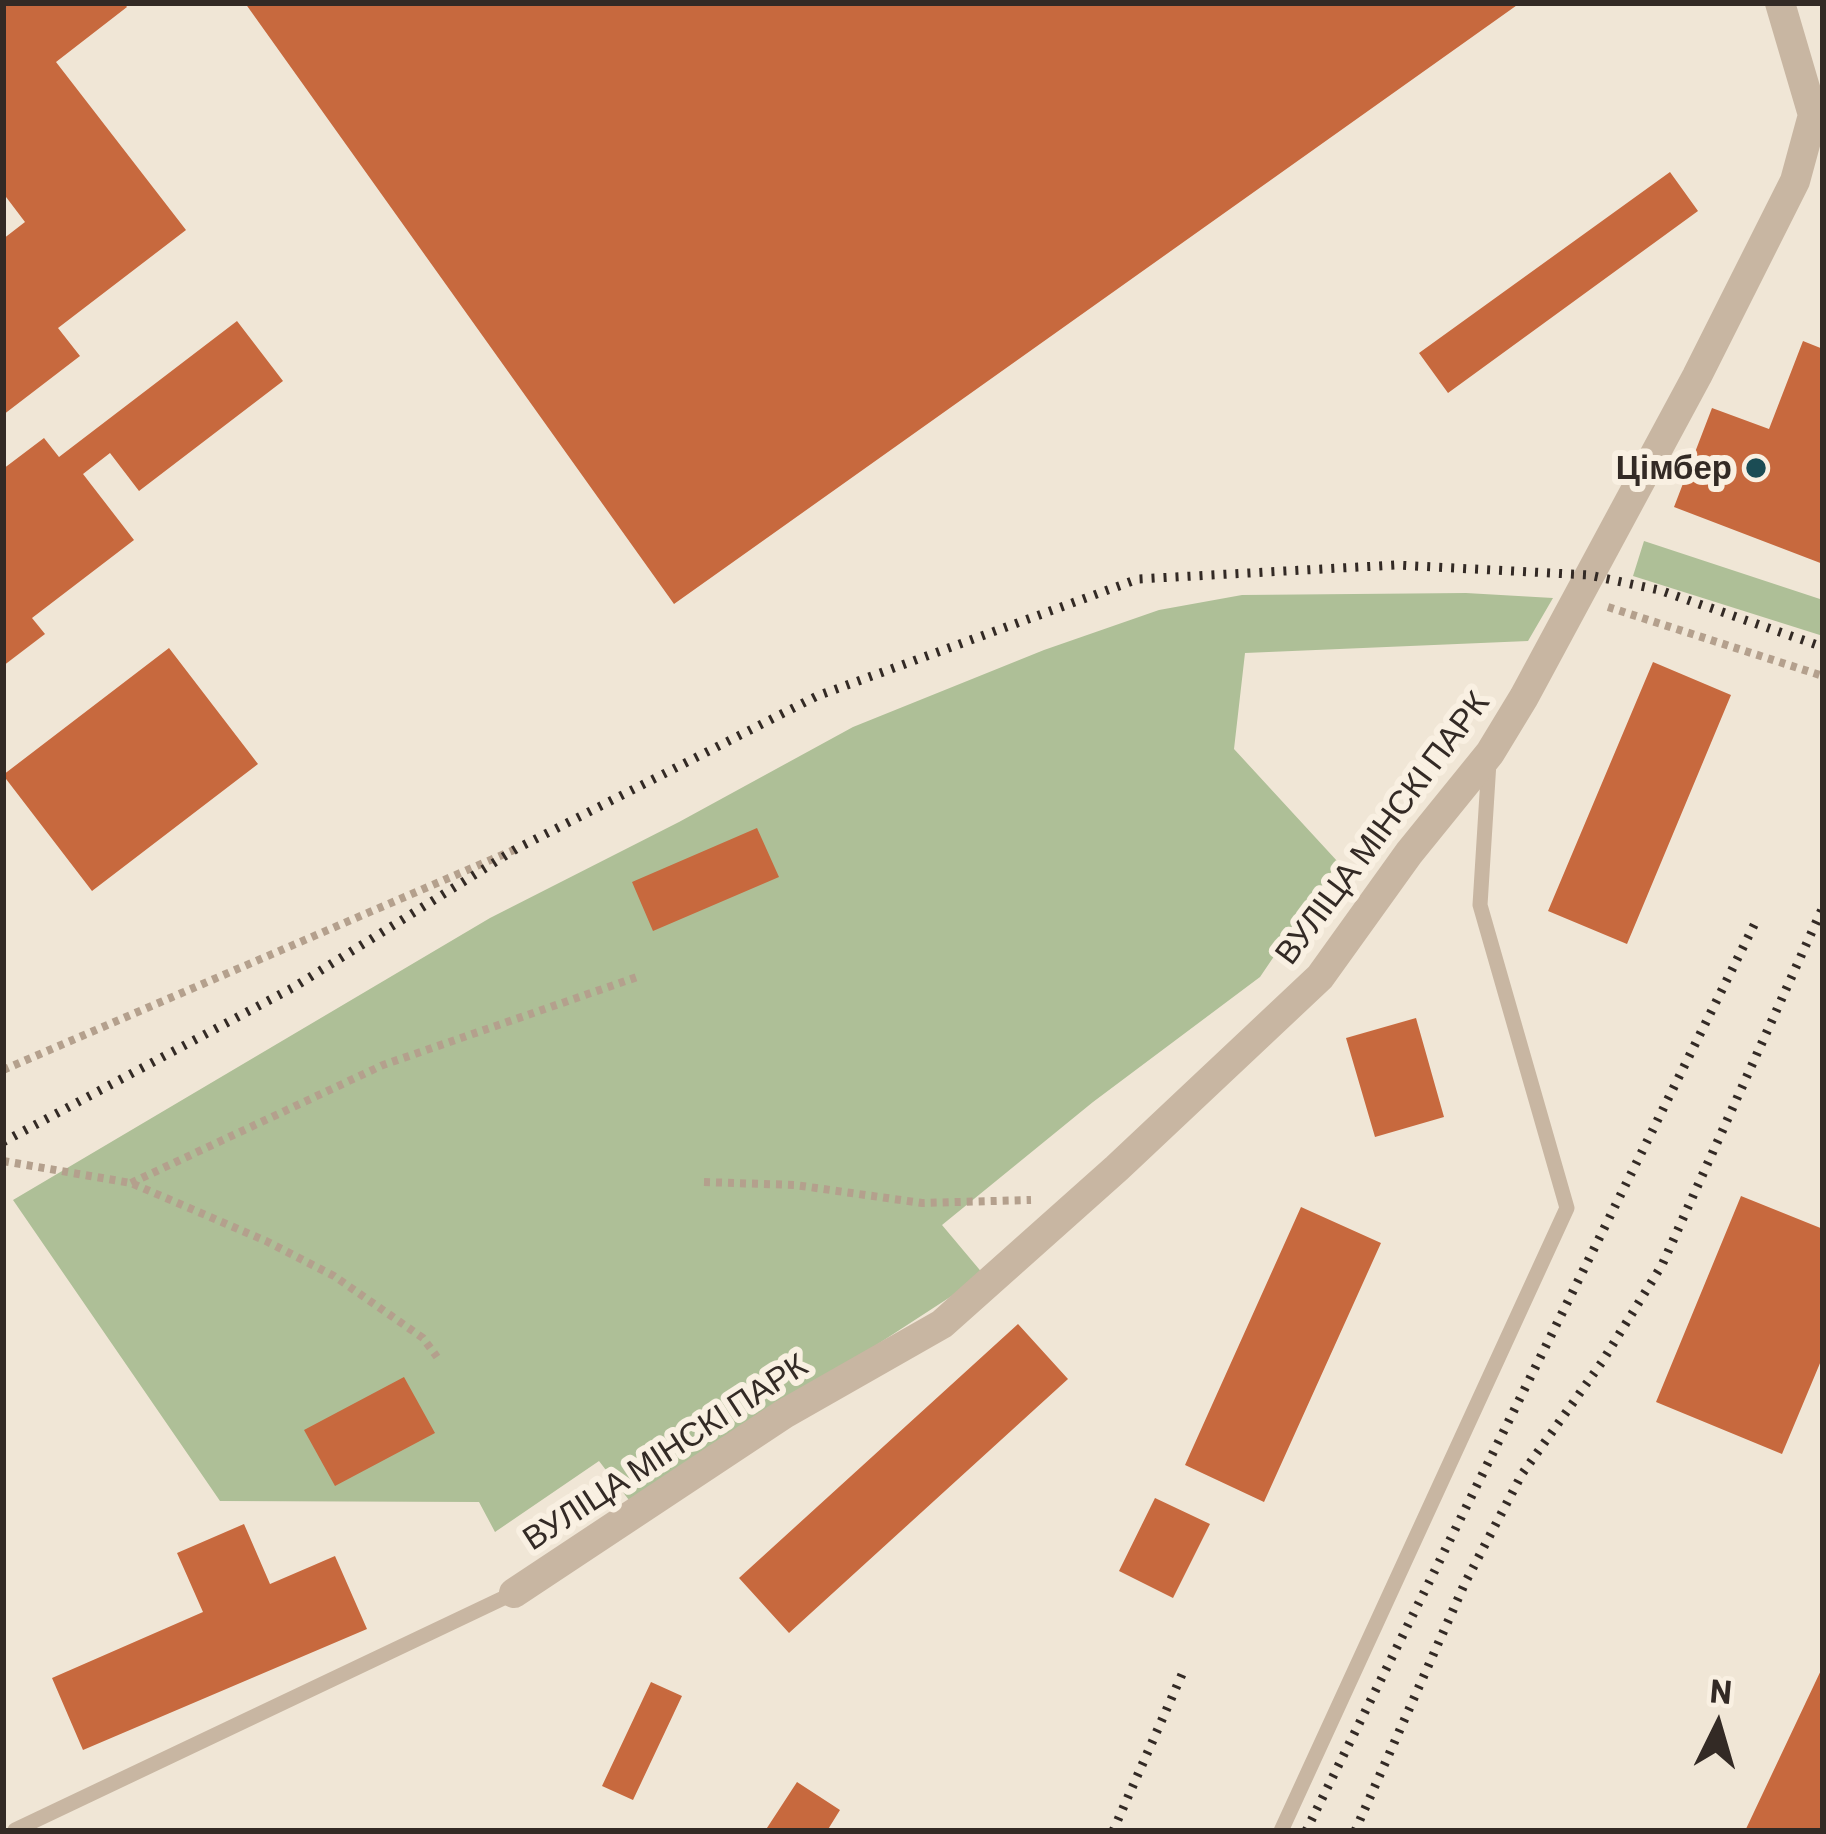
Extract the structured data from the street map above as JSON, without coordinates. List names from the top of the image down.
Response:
{
  "streets": {
    "street": ["ВУЛІЦА МІНСКІ ПАРК"]
  },
  "places": ["Цімбер"],
  "north": "top"
}
